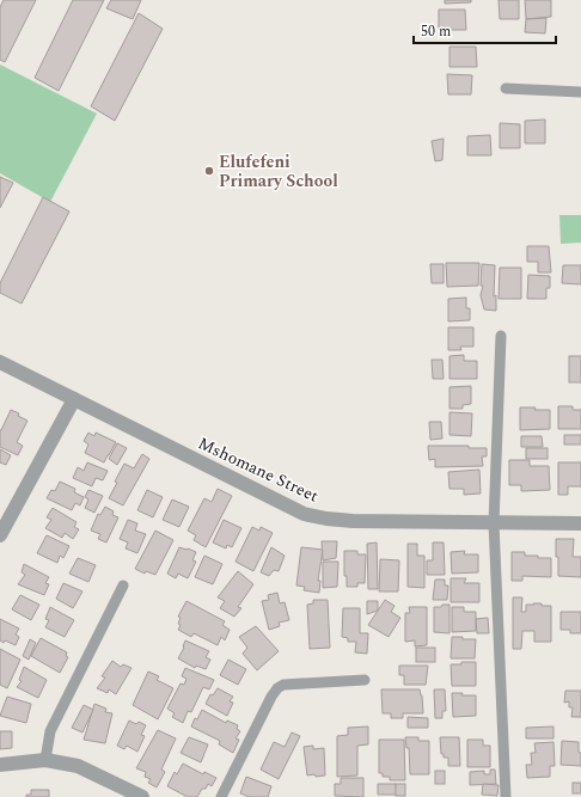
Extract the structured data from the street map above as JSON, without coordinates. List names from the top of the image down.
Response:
{
  "streets": {
    "street": ["Mshomane Street"]
  },
  "places": ["Elufefeni Primary School"],
  "scale_bar": "50 m"
}
